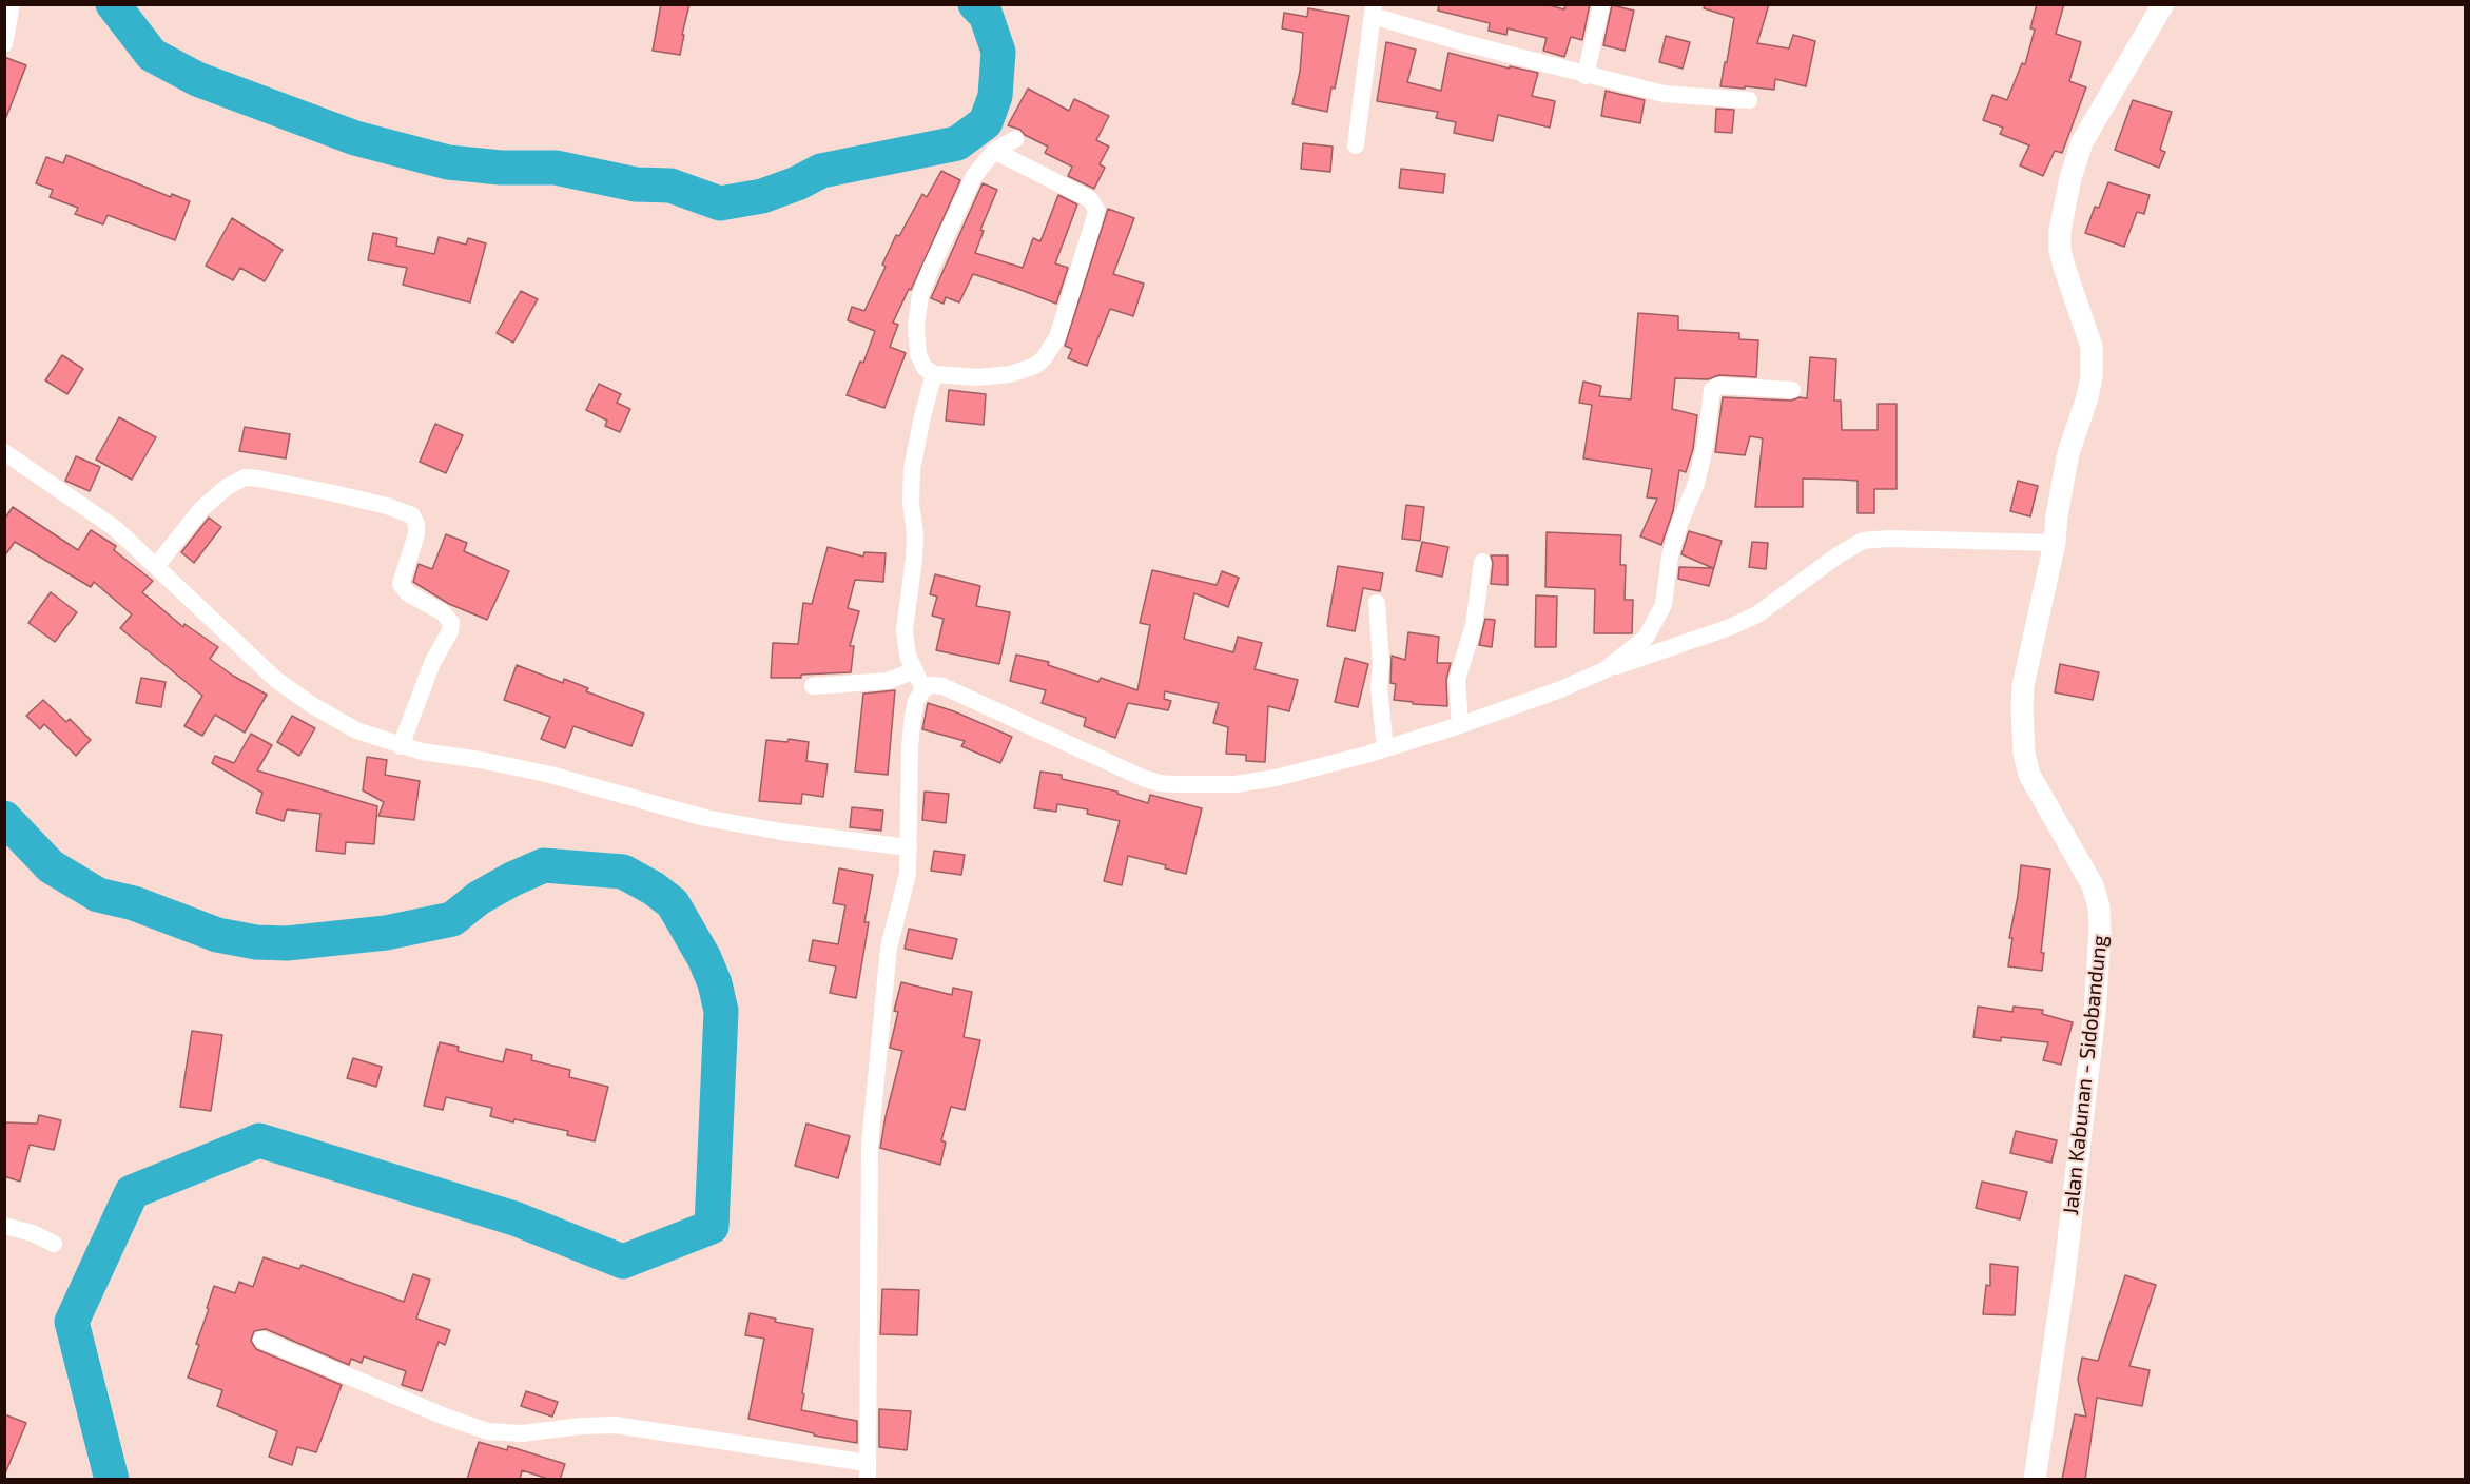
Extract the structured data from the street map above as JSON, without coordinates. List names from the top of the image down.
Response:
{
  "streets": {
    "street": ["Jalan Kabunan - Sidobandung"]
  }
}
